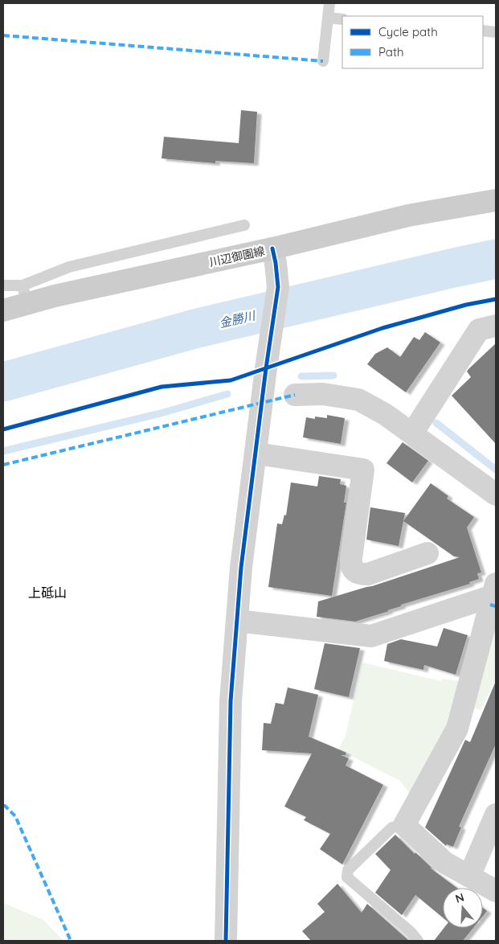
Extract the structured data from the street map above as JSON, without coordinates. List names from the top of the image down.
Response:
{
  "streets": {
    "main road": ["川辺御園線"]
  },
  "districts": ["上砥山"],
  "water": ["金勝川"],
  "legend": ["Cycle path", "Path"],
  "north": "top"
}
